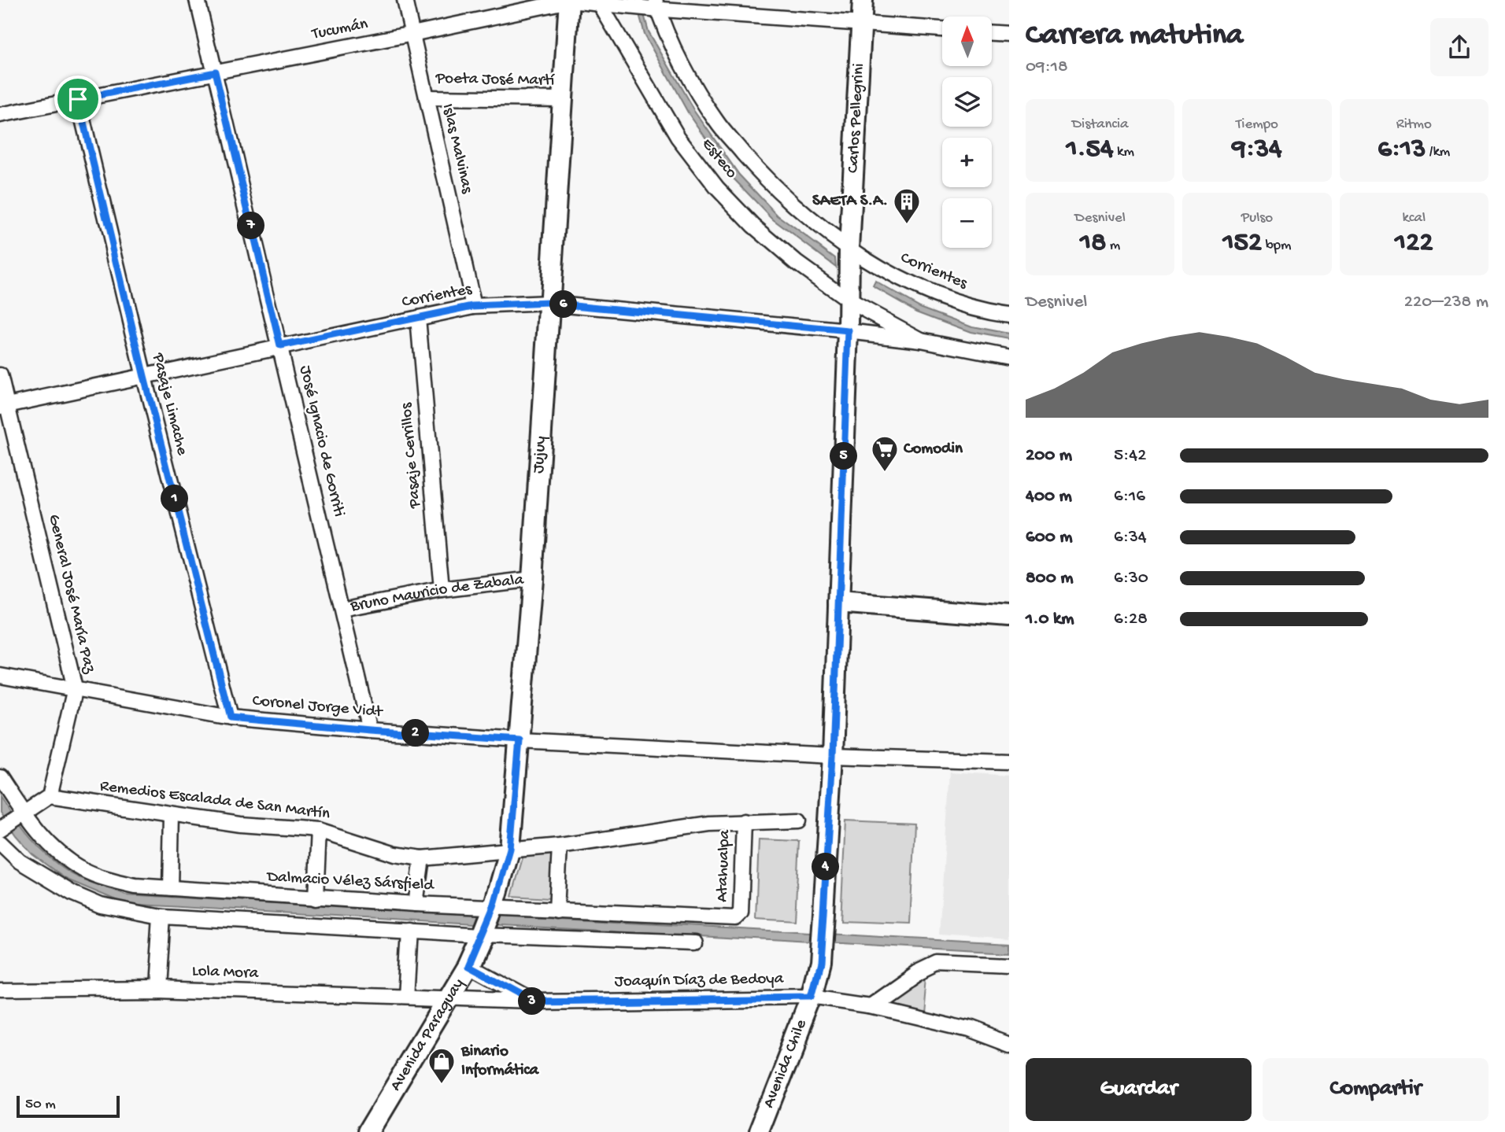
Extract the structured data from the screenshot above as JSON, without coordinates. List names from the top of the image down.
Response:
{
  "streets": {
    "main road": [
      "Carlos Pellegrini",
      "Jujuy",
      "Avenida Paraguay",
      "Avenida Chile"
    ],
    "street": [
      "Tucumán",
      "Poeta José Martí",
      "Islas Malvinas",
      "Esteco",
      "Corrientes",
      "Pasaje Limache",
      "José Ignacio de Gorriti",
      "Pasaje Cerrillos",
      "General José María Paz",
      "Bruno Mauricio de Zabala",
      "Coronel Jorge Vidt",
      "Remedios Escalada de San Martín",
      "Atahualpa",
      "Dalmacio Vélez Sársfield",
      "Lola Mora",
      "Joaquín Díaz de Bedoya"
    ]
  },
  "crossings": [
    ["Tucumán", "Carlos Pellegrini"],
    ["Tucumán", "Islas Malvinas"],
    ["Tucumán", "Esteco"],
    ["Tucumán", "Pasaje Limache"],
    ["Tucumán", "José Ignacio de Gorriti"],
    ["Tucumán", "Jujuy"],
    ["Poeta José Martí", "Islas Malvinas"],
    ["Poeta José Martí", "Jujuy"],
    ["Carlos Pellegrini", "Esteco"],
    ["Carlos Pellegrini", "Corrientes"],
    ["Carlos Pellegrini", "Coronel Jorge Vidt"],
    ["Carlos Pellegrini", "Avenida Chile"],
    ["Islas Malvinas", "Corrientes"],
    ["Esteco", "Corrientes"],
    ["Corrientes", "Pasaje Limache"],
    ["Corrientes", "José Ignacio de Gorriti"],
    ["Corrientes", "Jujuy"],
    ["Corrientes", "Pasaje Cerrillos"],
    ["Corrientes", "General José María Paz"],
    ["Pasaje Limache", "Coronel Jorge Vidt"],
    ["José Ignacio de Gorriti", "Bruno Mauricio de Zabala"],
    ["José Ignacio de Gorriti", "Coronel Jorge Vidt"],
    ["Jujuy", "Bruno Mauricio de Zabala"],
    ["Jujuy", "Coronel Jorge Vidt"],
    ["Jujuy", "Remedios Escalada de San Martín"],
    ["Jujuy", "Dalmacio Vélez Sársfield"],
    ["Jujuy", "Avenida Paraguay"],
    ["Pasaje Cerrillos", "Bruno Mauricio de Zabala"],
    ["General José María Paz", "Coronel Jorge Vidt"],
    ["General José María Paz", "Remedios Escalada de San Martín"],
    ["Remedios Escalada de San Martín", "Atahualpa"],
    ["Atahualpa", "Dalmacio Vélez Sársfield"],
    ["Dalmacio Vélez Sársfield", "Avenida Paraguay"],
    ["Lola Mora", "Joaquín Díaz de Bedoya"],
    ["Lola Mora", "Avenida Paraguay"],
    ["Joaquín Díaz de Bedoya", "Avenida Paraguay"],
    ["Joaquín Díaz de Bedoya", "Avenida Chile"]
  ],
  "places": {
    "building": ["SAETA S.A."],
    "supermarket": ["Comodin"],
    "shop": ["Binario Informática"]
  },
  "scale_bar": "50 m",
  "north": "top",
  "page": {
    "heading": ["Carrera matutina", "09:18"],
    "map_buttons": ["+", "−"],
    "stats": [
      ["Distancia", "1.54 km"],
      ["Tiempo", "9:34"],
      ["Ritmo", "6:13 /km"],
      ["Desnivel", "18 m"],
      ["Pulso", "152 bpm"],
      ["kcal", "122"]
    ],
    "pins": [
      "7",
      "6",
      "5",
      "1",
      "2",
      "4",
      "3"
    ],
    "chart": ["Desnivel", "220–238 m"],
    "list": [
      {
        "name": "200 m",
        "note": "5:42"
      },
      {
        "name": "400 m",
        "note": "6:16"
      },
      {
        "name": "600 m",
        "note": "6:34"
      },
      {
        "name": "800 m",
        "note": "6:30"
      },
      {
        "name": "1.0 km",
        "note": "6:28"
      }
    ],
    "buttons": ["Guardar", "Compartir"],
    "scale": "50 m"
  }
}
